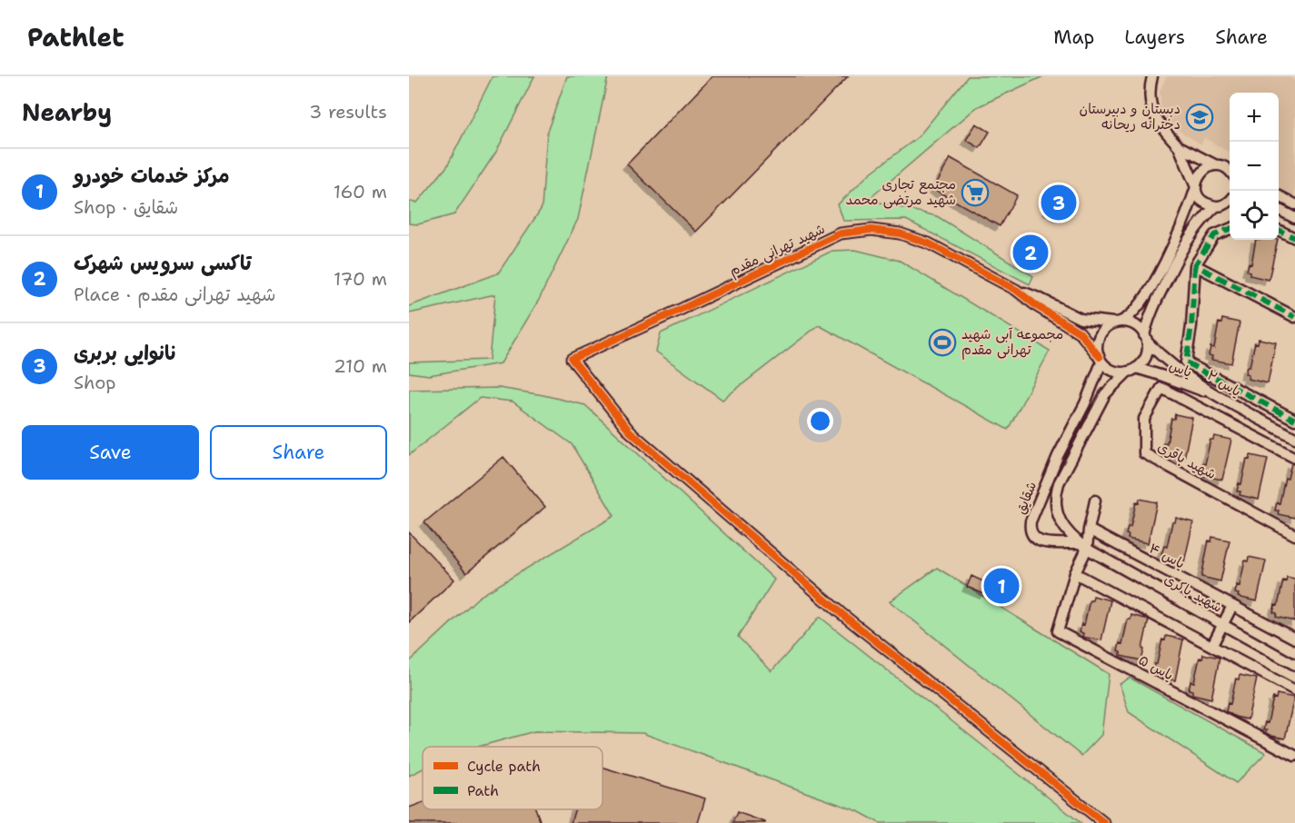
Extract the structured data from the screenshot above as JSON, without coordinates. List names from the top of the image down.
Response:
{
  "streets": {
    "street": [
      "شهید تهرانی مقدم",
      "یاس",
      "یاس ۲",
      "شهید باقری",
      "شقایق",
      "یاس ۴",
      "شهید باکری",
      "یاس ۵"
    ]
  },
  "crossings": [
    ["شهید تهرانی مقدم", "یاس"],
    ["شهید تهرانی مقدم", "یاس ۲"],
    ["شهید تهرانی مقدم", "شقایق"],
    ["یاس", "یاس ۲"],
    ["یاس", "شقایق"],
    ["یاس ۲", "شقایق"],
    ["شقایق", "شهید باکری"],
    ["شقایق", "یاس ۵"],
    ["شهید باکری", "یاس ۵"]
  ],
  "places": {
    "school or university": ["دبستان و دبیرستان دخترانه ریحانه"],
    "supermarket": ["مجتمع تجاری شهید مرتضی محمد"],
    "sports": ["مجموعه آبی شهید تهرانی مقدم"]
  },
  "legend": ["Cycle path", "Path"],
  "page": {
    "header": "Pathlet",
    "nav": ["Map", "Layers", "Share"],
    "heading": ["Nearby", "3 results"],
    "map_buttons": ["+", "−"],
    "list": [
      {
        "mark": "1",
        "name": "مرکز خدمات خودرو",
        "note": "Shop · شقایق",
        "value": "160 m"
      },
      {
        "mark": "2",
        "name": "تاکسی سرویس شهرک",
        "note": "Place · شهید تهرانی مقدم",
        "value": "170 m"
      },
      {
        "mark": "3",
        "name": "نانوایی بربری",
        "note": "Shop",
        "value": "210 m"
      }
    ],
    "pins": ["3", "2", "1"],
    "buttons": ["Save", "Share"]
  }
}
